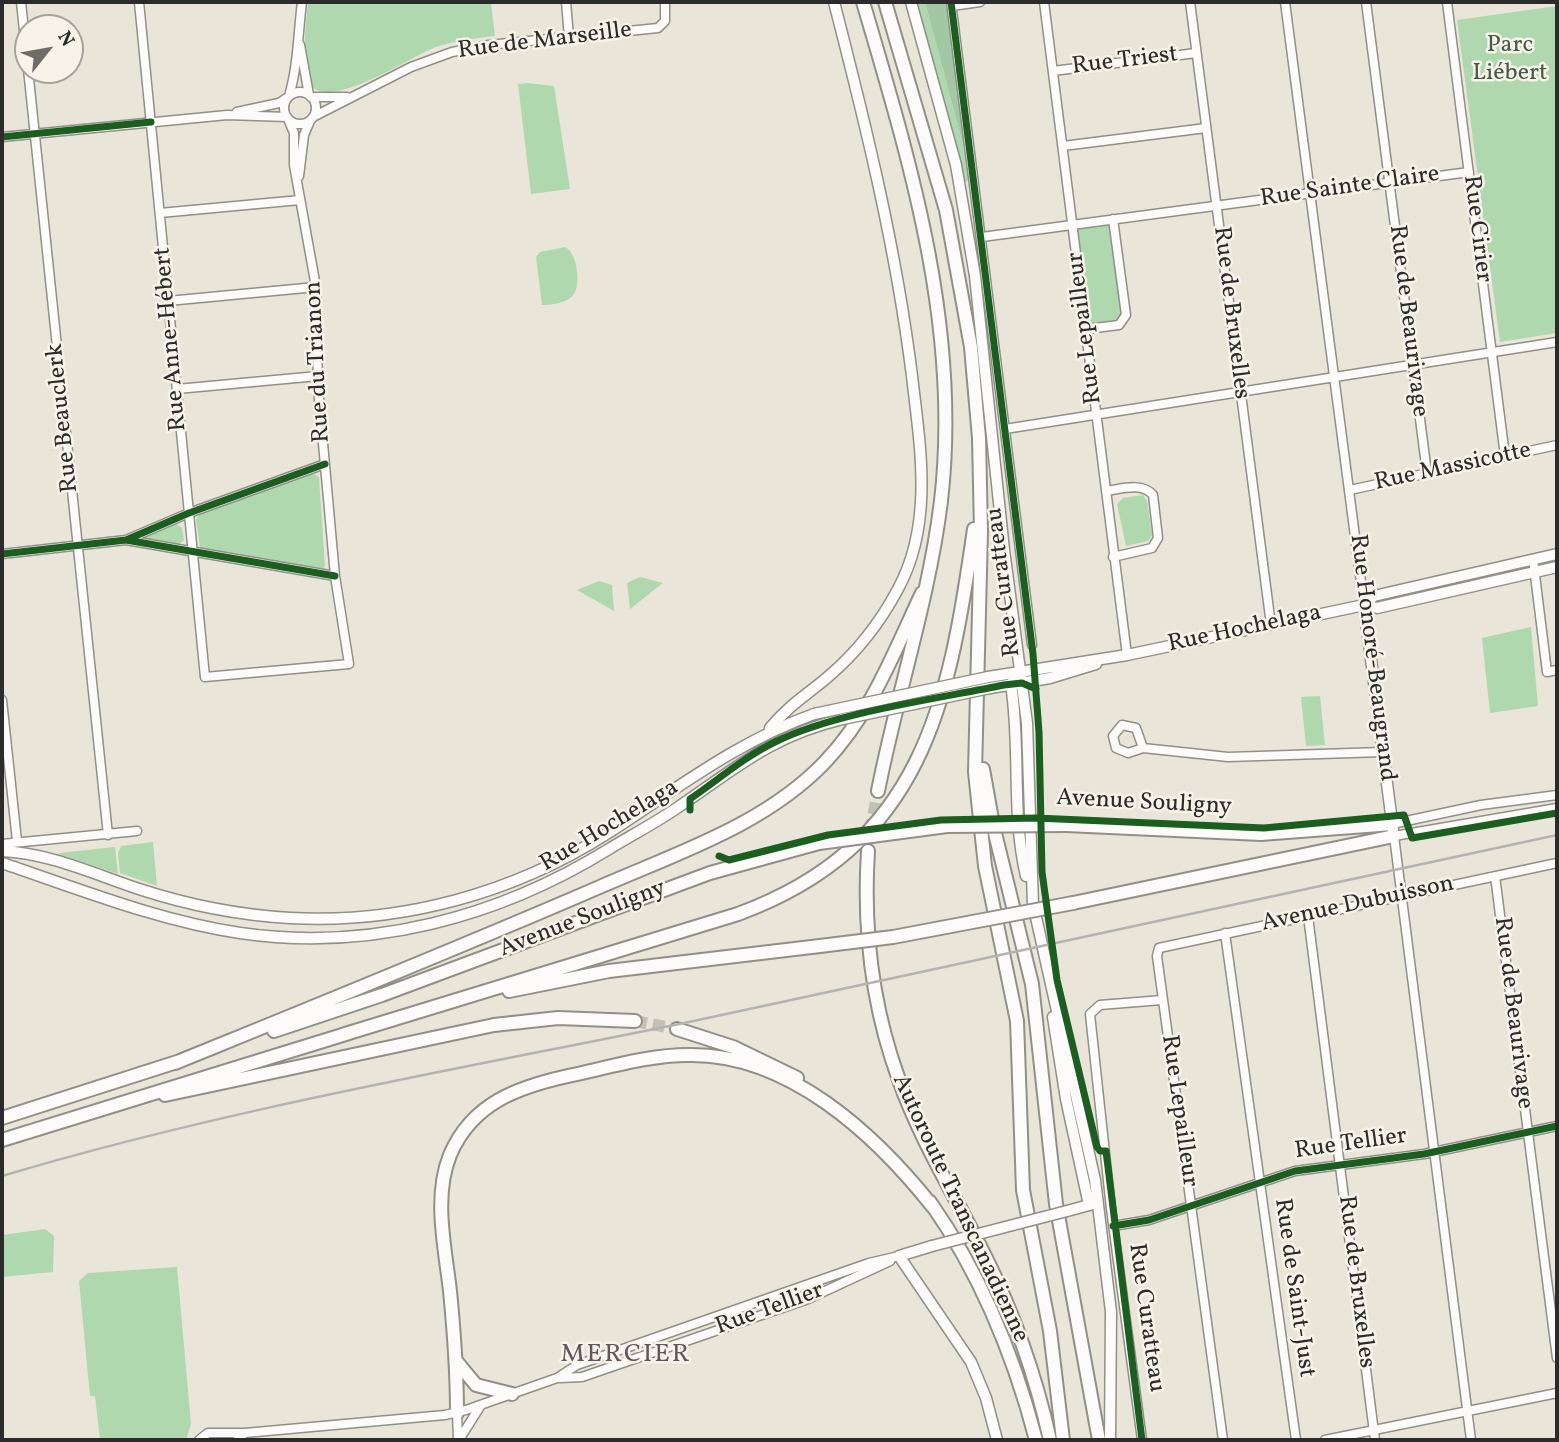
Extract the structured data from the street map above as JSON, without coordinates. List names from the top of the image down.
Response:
{
  "streets": {
    "highway": ["Avenue Souligny", "Autoroute Transcanadienne"],
    "main road": [
      "Rue Curatteau",
      "Rue Hochelaga",
      "Rue Honoré-Beaugrand",
      "Rue Tellier"
    ],
    "street": [
      "Rue de Marseille",
      "Rue Triest",
      "Rue Sainte Claire",
      "Rue Cirier",
      "Rue de Bruxelles",
      "Rue de Beaurivage",
      "Rue Lepailleur",
      "Rue Anne-Hébert",
      "Rue du Trianon",
      "Rue Beauclerk",
      "Rue Massicotte",
      "Avenue Dubuisson",
      "Rue de Saint-Just"
    ]
  },
  "crossings": [
    ["Rue de Marseille", "Rue du Trianon"],
    ["Rue Triest", "Rue de Bruxelles"],
    ["Rue Triest", "Rue Lepailleur"],
    ["Rue Sainte Claire", "Rue Cirier"],
    ["Rue Sainte Claire", "Rue de Bruxelles"],
    ["Rue Sainte Claire", "Rue de Beaurivage"],
    ["Rue Sainte Claire", "Rue Lepailleur"],
    ["Rue Sainte Claire", "Rue Curatteau"],
    ["Rue Sainte Claire", "Rue Honoré-Beaugrand"],
    ["Rue Cirier", "Rue Massicotte"],
    ["Rue de Bruxelles", "Rue Hochelaga"],
    ["Rue de Bruxelles", "Avenue Dubuisson"],
    ["Rue de Bruxelles", "Rue Tellier"],
    ["Rue de Beaurivage", "Rue Massicotte"],
    ["Rue de Beaurivage", "Avenue Dubuisson"],
    ["Rue de Beaurivage", "Rue Tellier"],
    ["Rue Lepailleur", "Rue Curatteau"],
    ["Rue Lepailleur", "Rue Hochelaga"],
    ["Rue Lepailleur", "Avenue Dubuisson"],
    ["Rue Lepailleur", "Rue Tellier"],
    ["Rue Anne-Hébert", "Rue du Trianon"],
    ["Rue Massicotte", "Rue Honoré-Beaugrand"],
    ["Rue Curatteau", "Rue Hochelaga"],
    ["Rue Curatteau", "Rue Tellier"],
    ["Rue Hochelaga", "Rue Honoré-Beaugrand"],
    ["Rue Honoré-Beaugrand", "Avenue Souligny"],
    ["Rue Honoré-Beaugrand", "Avenue Dubuisson"],
    ["Rue Honoré-Beaugrand", "Rue Tellier"],
    ["Avenue Dubuisson", "Rue de Saint-Just"],
    ["Rue Tellier", "Rue de Saint-Just"]
  ],
  "districts": ["MERCIER"],
  "parks": ["Parc Liébert"],
  "north": "top right"
}
